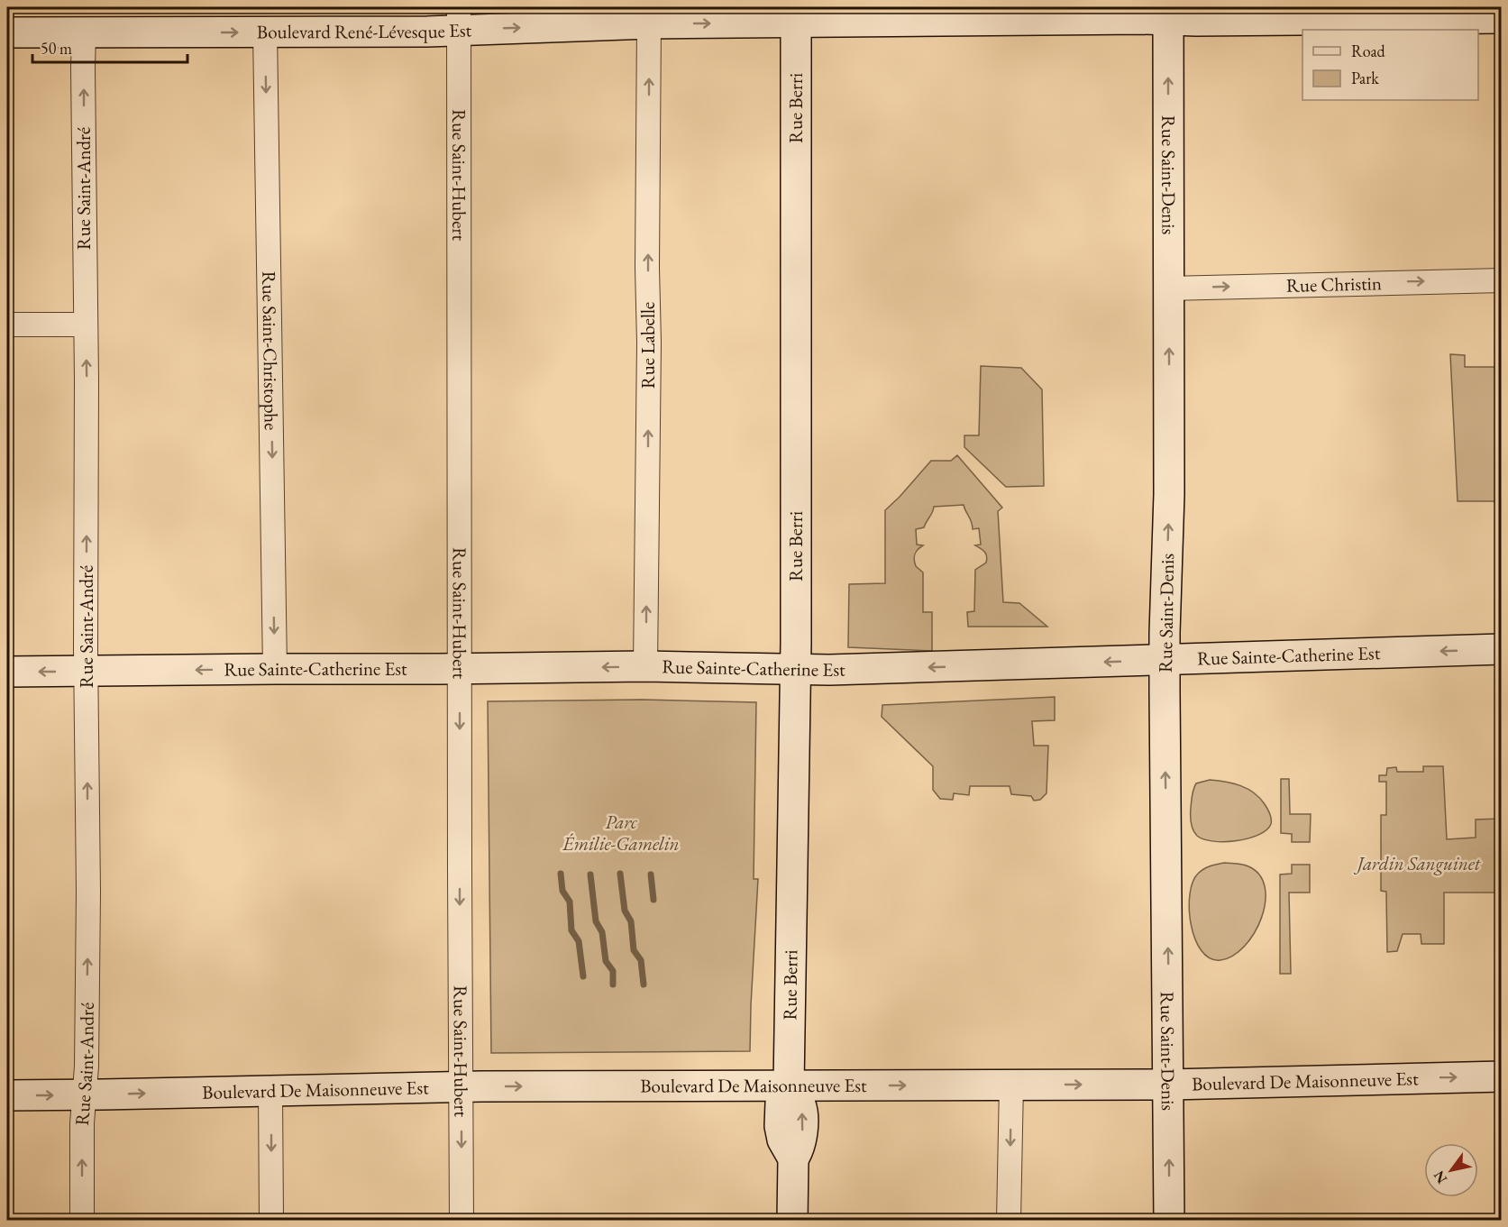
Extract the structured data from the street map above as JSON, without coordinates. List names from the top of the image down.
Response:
{
  "streets": {
    "street": [
      "Boulevard René-Lévesque Est",
      "Rue Berri",
      "Rue Saint-Hubert",
      "Rue Saint-Denis",
      "Rue Saint-André",
      "Rue Christin",
      "Rue Labelle",
      "Rue Saint-Christophe",
      "Rue Sainte-Catherine Est",
      "Boulevard De Maisonneuve Est"
    ]
  },
  "crossings": [
    ["Boulevard René-Lévesque Est", "Rue Berri"],
    ["Boulevard René-Lévesque Est", "Rue Saint-Hubert"],
    ["Boulevard René-Lévesque Est", "Rue Saint-Denis"],
    ["Boulevard René-Lévesque Est", "Rue Saint-André"],
    ["Boulevard René-Lévesque Est", "Rue Labelle"],
    ["Boulevard René-Lévesque Est", "Rue Saint-Christophe"],
    ["Rue Berri", "Rue Sainte-Catherine Est"],
    ["Rue Berri", "Boulevard De Maisonneuve Est"],
    ["Rue Saint-Hubert", "Rue Sainte-Catherine Est"],
    ["Rue Saint-Hubert", "Boulevard De Maisonneuve Est"],
    ["Rue Saint-Denis", "Rue Christin"],
    ["Rue Saint-Denis", "Rue Sainte-Catherine Est"],
    ["Rue Saint-Denis", "Boulevard De Maisonneuve Est"],
    ["Rue Saint-André", "Rue Sainte-Catherine Est"],
    ["Rue Saint-André", "Boulevard De Maisonneuve Est"],
    ["Rue Labelle", "Rue Sainte-Catherine Est"],
    ["Rue Saint-Christophe", "Rue Sainte-Catherine Est"]
  ],
  "one_way": [
    "Rue Saint-Hubert",
    "Rue Saint-Denis",
    "Rue Saint-André",
    "Rue Christin",
    "Rue Labelle",
    "Rue Saint-Christophe",
    "Rue Sainte-Catherine Est",
    "Boulevard De Maisonneuve Est"
  ],
  "parks": ["Parc Émilie-Gamelin", "Jardin Sanguinet"],
  "legend": ["Road", "Park"],
  "scale_bar": "50 m",
  "north": "bottom left"
}
